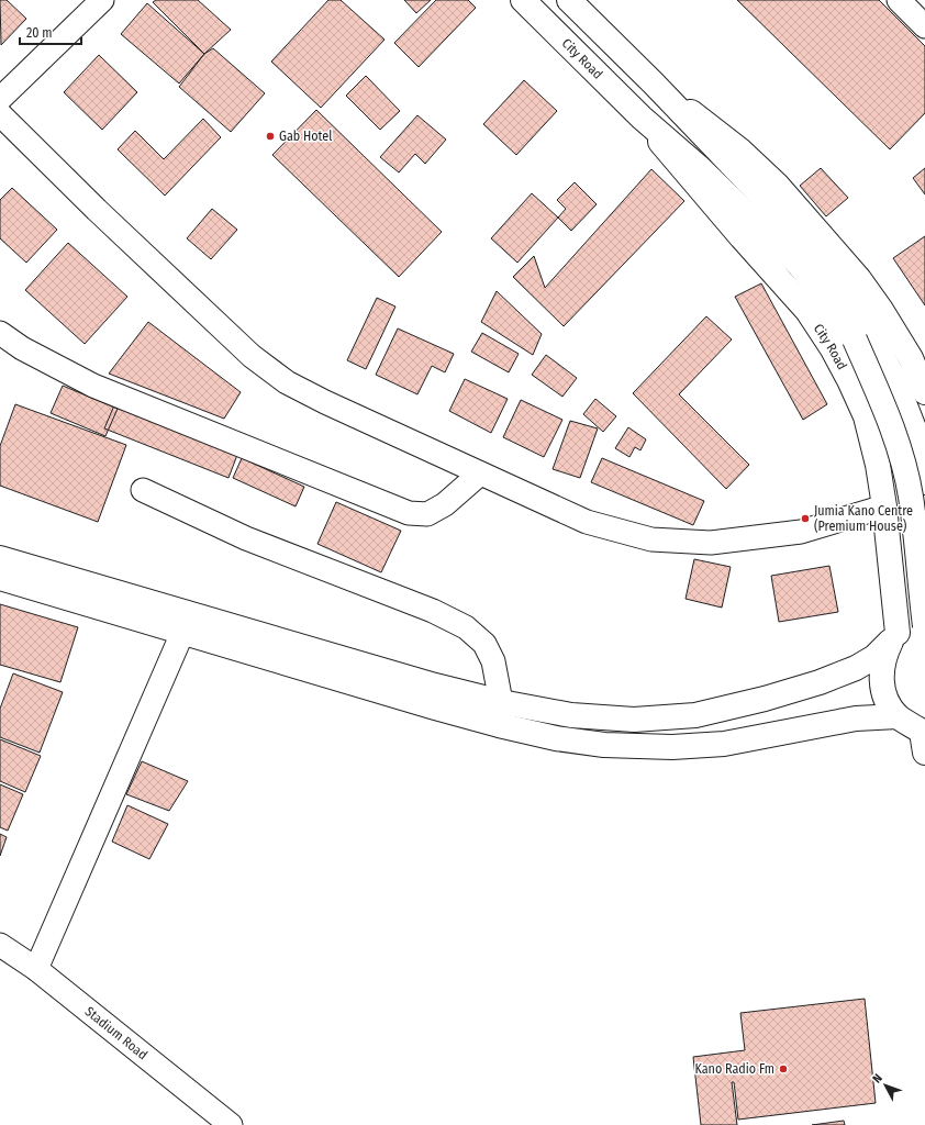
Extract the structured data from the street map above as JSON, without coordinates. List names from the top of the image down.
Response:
{
  "streets": {
    "main road": ["City Road"],
    "street": ["Stadium Road"]
  },
  "places": ["Gab Hotel", "Jumia Kano Centre (Premium House)", "Kano Radio Fm"],
  "scale_bar": "20 m",
  "north": "top left"
}
